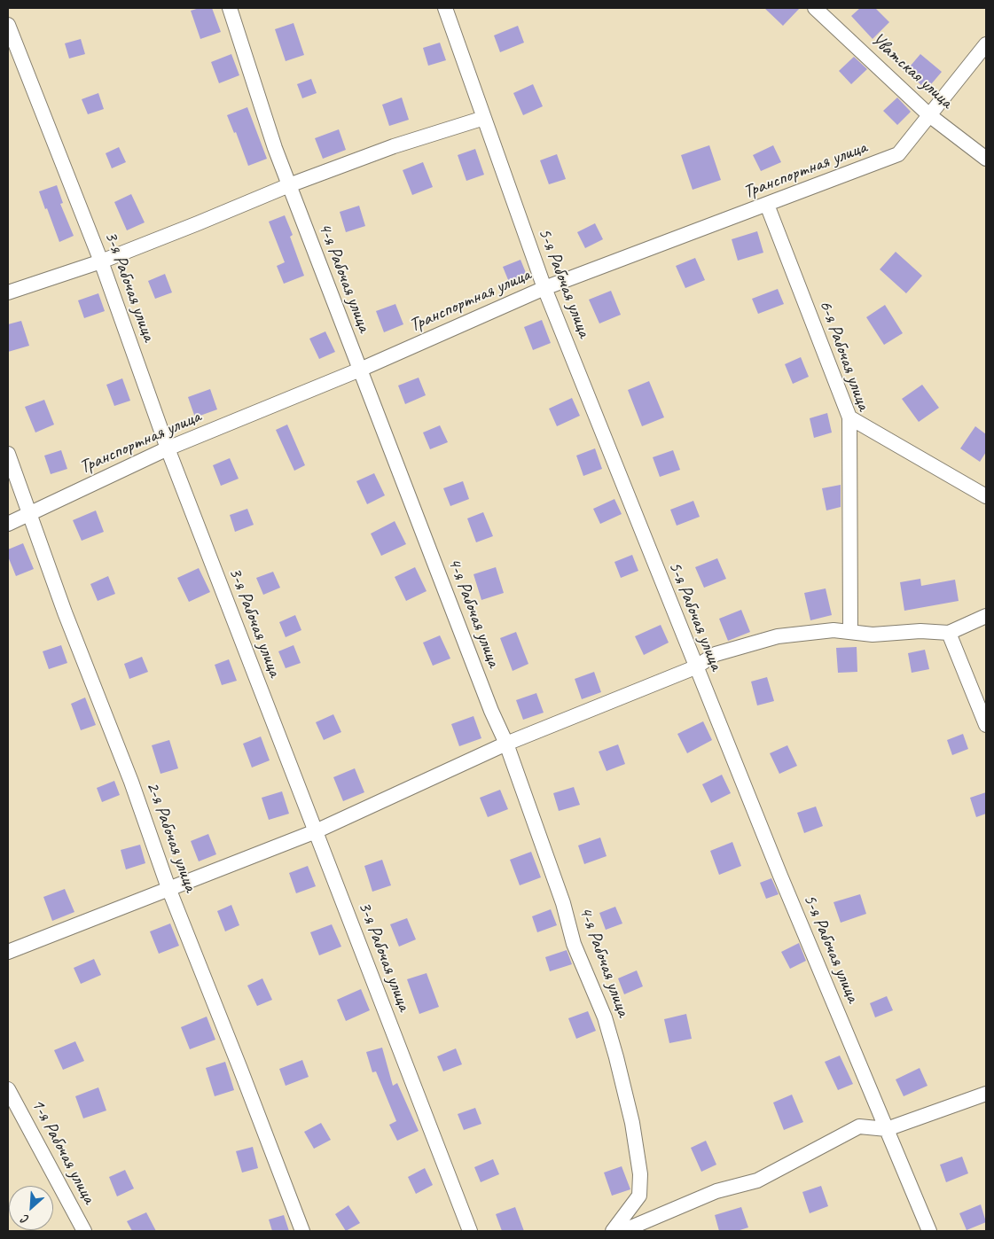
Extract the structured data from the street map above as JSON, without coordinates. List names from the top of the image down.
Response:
{
  "streets": {
    "street": [
      "Уватская улица",
      "Транспортная улица",
      "4-я Рабочая улица",
      "5-я Рабочая улица",
      "3-я Рабочая улица",
      "6-я Рабочая улица",
      "2-я Рабочая улица",
      "1-я Рабочая улица"
    ]
  },
  "crossings": [
    ["Уватская улица", "Транспортная улица"],
    ["Транспортная улица", "4-я Рабочая улица"],
    ["Транспортная улица", "5-я Рабочая улица"],
    ["Транспортная улица", "3-я Рабочая улица"],
    ["Транспортная улица", "6-я Рабочая улица"],
    ["Транспортная улица", "2-я Рабочая улица"]
  ],
  "north": "bottom left"
}
